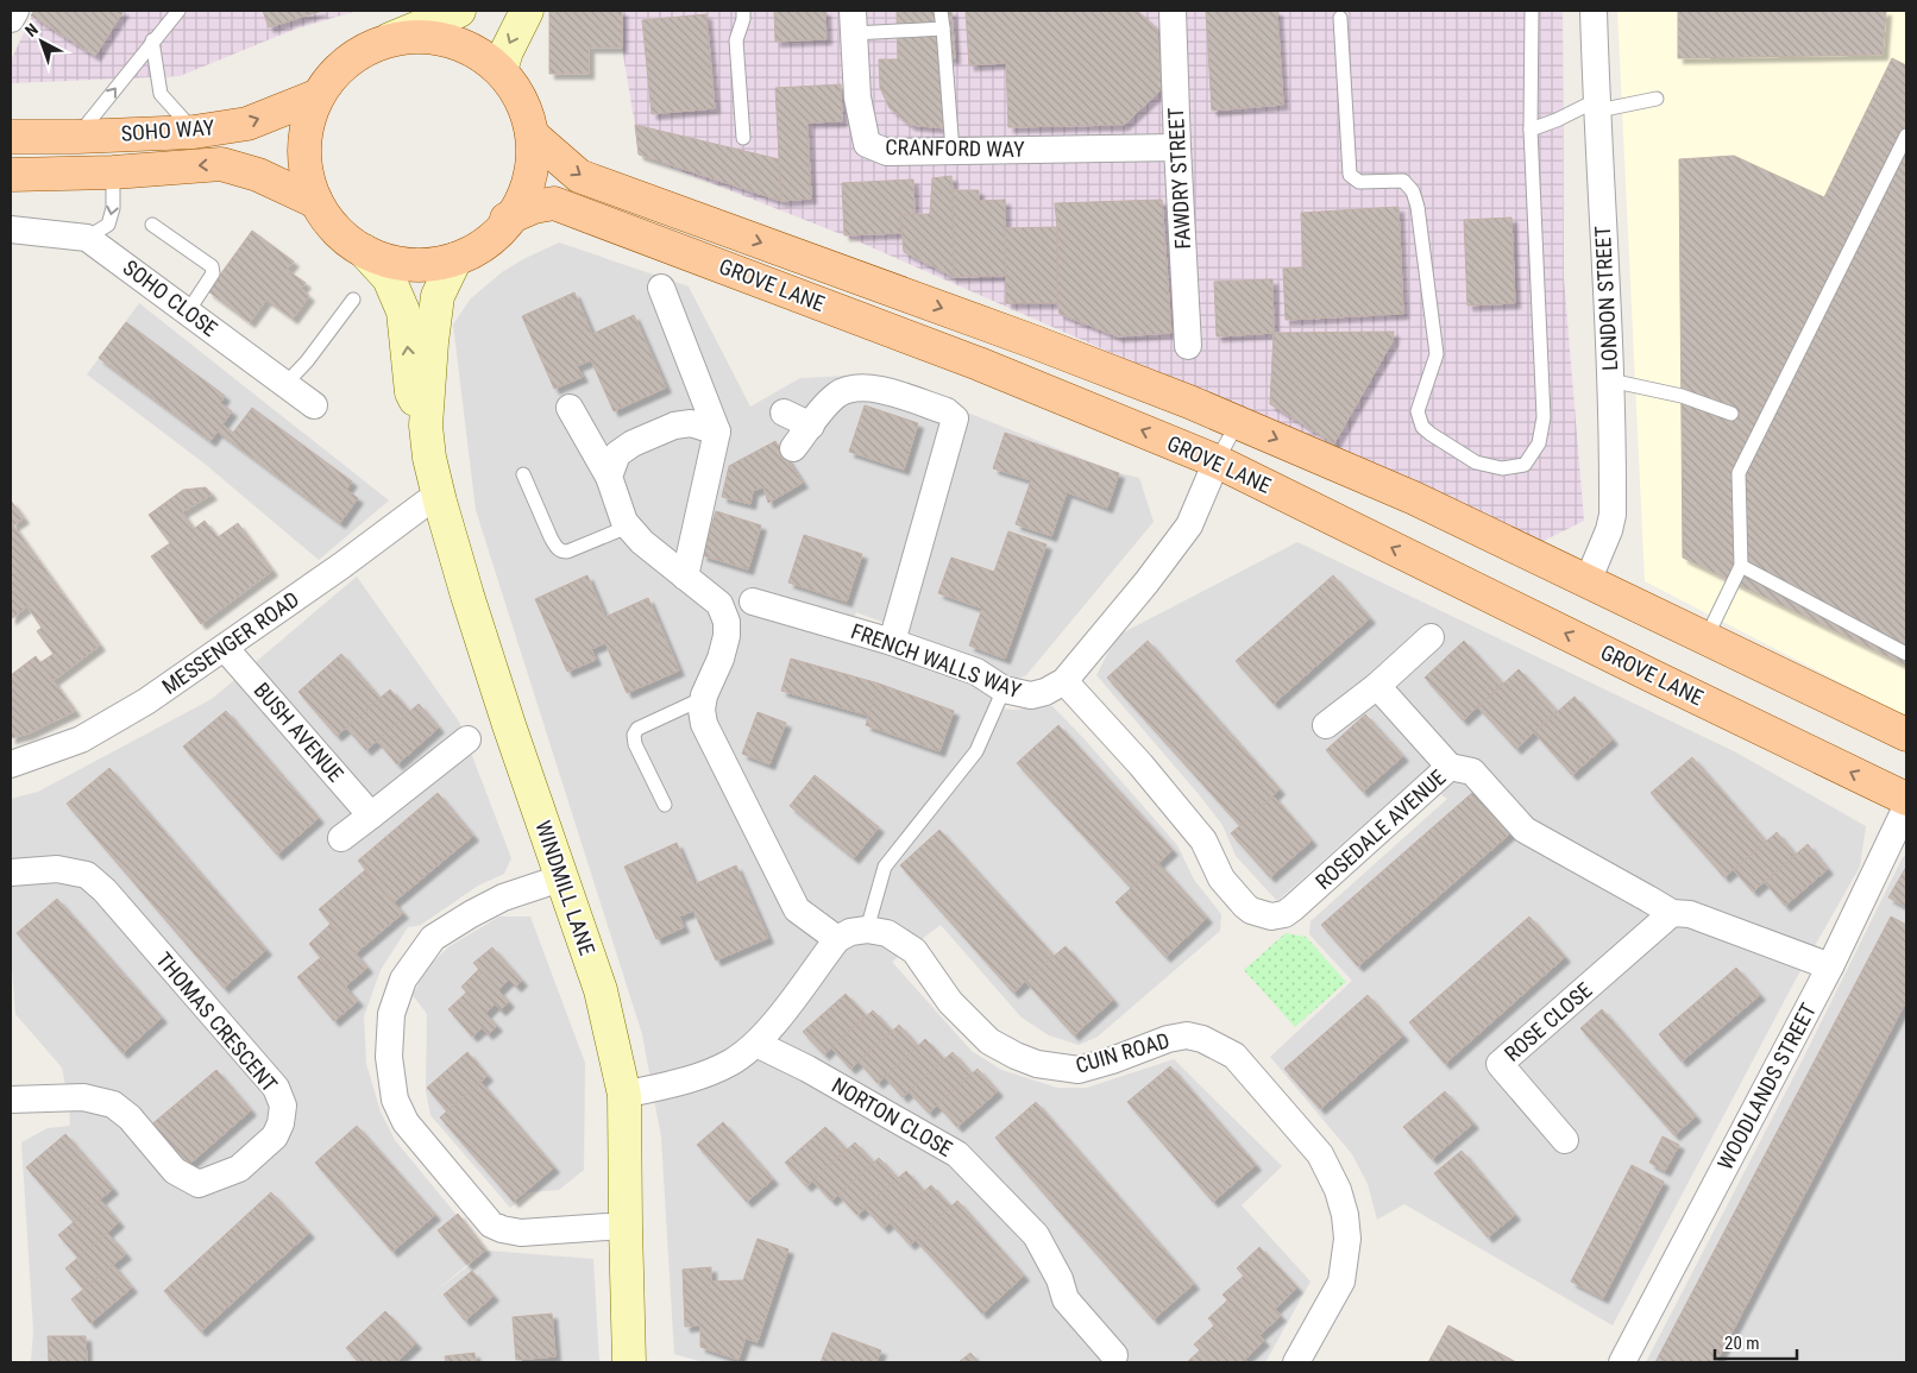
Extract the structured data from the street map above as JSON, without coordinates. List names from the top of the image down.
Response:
{
  "streets": {
    "main road": ["SOHO WAY", "GROVE LANE", "WINDMILL LANE"],
    "street": [
      "CRANFORD WAY",
      "FAWDRY STREET",
      "SOHO CLOSE",
      "LONDON STREET",
      "MESSENGER ROAD",
      "FRENCH WALLS WAY",
      "BUSH AVENUE",
      "ROSEDALE AVENUE",
      "THOMAS CRESCENT",
      "ROSE CLOSE",
      "CUIN ROAD",
      "WOODLANDS STREET",
      "NORTON CLOSE"
    ]
  },
  "crossings": [
    ["CRANFORD WAY", "FAWDRY STREET"],
    ["GROVE LANE", "LONDON STREET"],
    ["GROVE LANE", "FRENCH WALLS WAY"],
    ["MESSENGER ROAD", "BUSH AVENUE"],
    ["MESSENGER ROAD", "WINDMILL LANE"],
    ["FRENCH WALLS WAY", "ROSEDALE AVENUE"],
    ["ROSEDALE AVENUE", "ROSE CLOSE"],
    ["ROSEDALE AVENUE", "WOODLANDS STREET"]
  ],
  "scale_bar": "20 m",
  "north": "top left"
}
